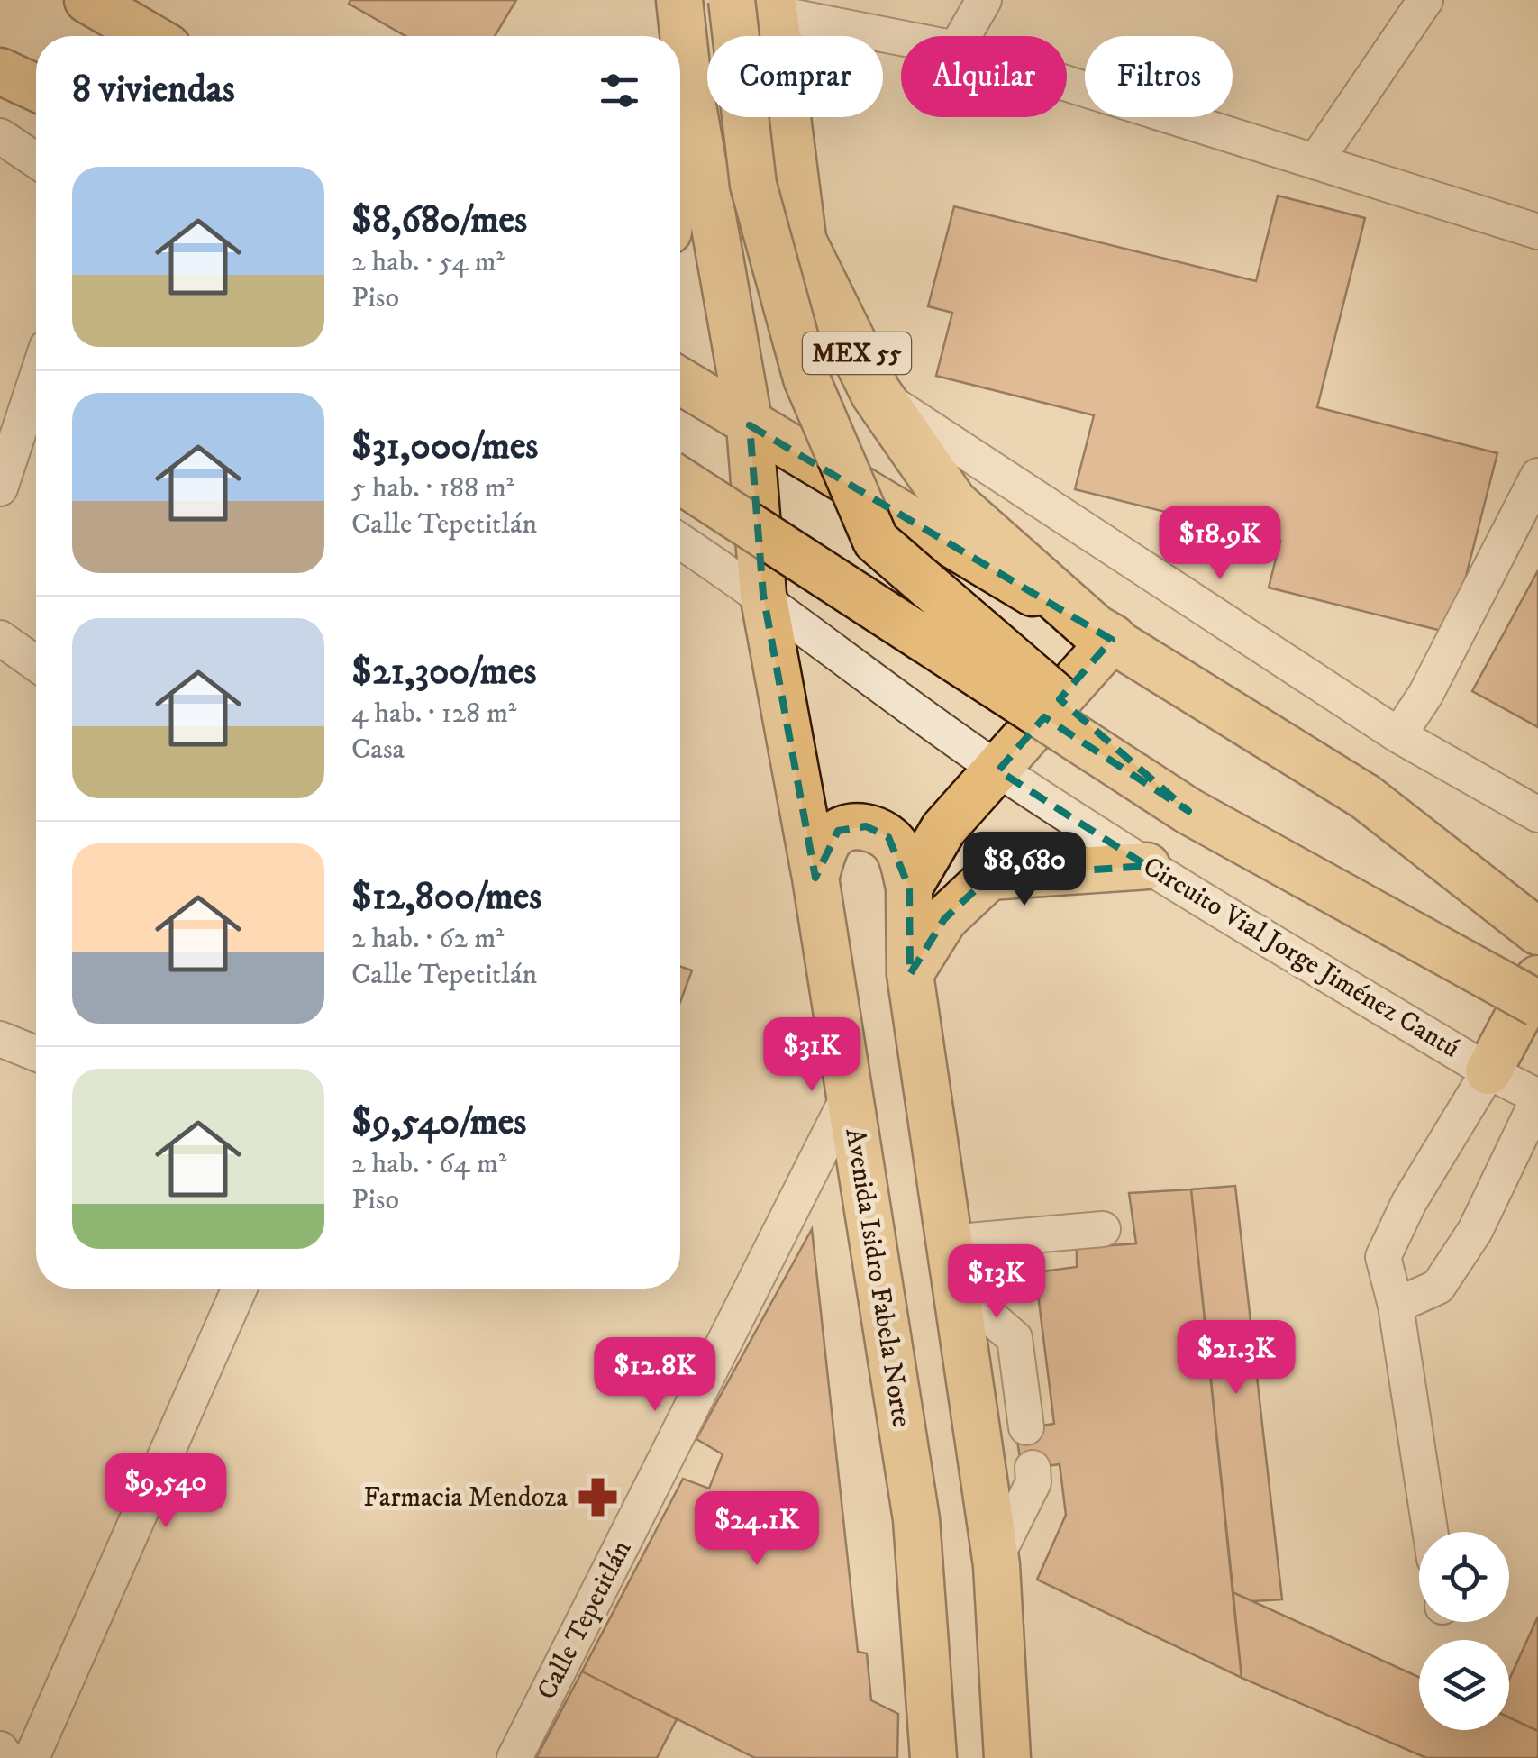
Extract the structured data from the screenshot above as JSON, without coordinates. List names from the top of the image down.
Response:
{
  "streets": {
    "highway": ["MEX 55"],
    "main road": ["Avenida Isidro Fabela Norte"],
    "street": ["Circuito Vial Jorge Jiménez Cantú", "Calle Tepetitlán"]
  },
  "crossings": [
    ["Circuito Vial Jorge Jiménez Cantú", "Avenida Isidro Fabela Norte"],
    ["Avenida Isidro Fabela Norte", "Calle Tepetitlán"]
  ],
  "places": {
    "pharmacy": ["Farmacia Mendoza"]
  },
  "page": {
    "chip": ["Comprar", "Alquilar", "Filtros"],
    "heading": "8 viviendas",
    "list": [
      {
        "name": "$8,680/mes",
        "note": "2 hab. · 54 m² · Piso"
      },
      {
        "name": "$31,000/mes",
        "note": "5 hab. · 188 m² · Calle Tepetitlán"
      },
      {
        "name": "$21,300/mes",
        "note": "4 hab. · 128 m² · Casa"
      },
      {
        "name": "$12,800/mes",
        "note": "2 hab. · 62 m² · Calle Tepetitlán"
      },
      {
        "name": "$9,540/mes",
        "note": "2 hab. · 64 m² · Piso"
      }
    ],
    "price": [
      "$18.9K",
      "$8,680",
      "$31K",
      "$13K",
      "$21.3K",
      "$12.8K",
      "$9,540",
      "$24.1K"
    ]
  }
}
